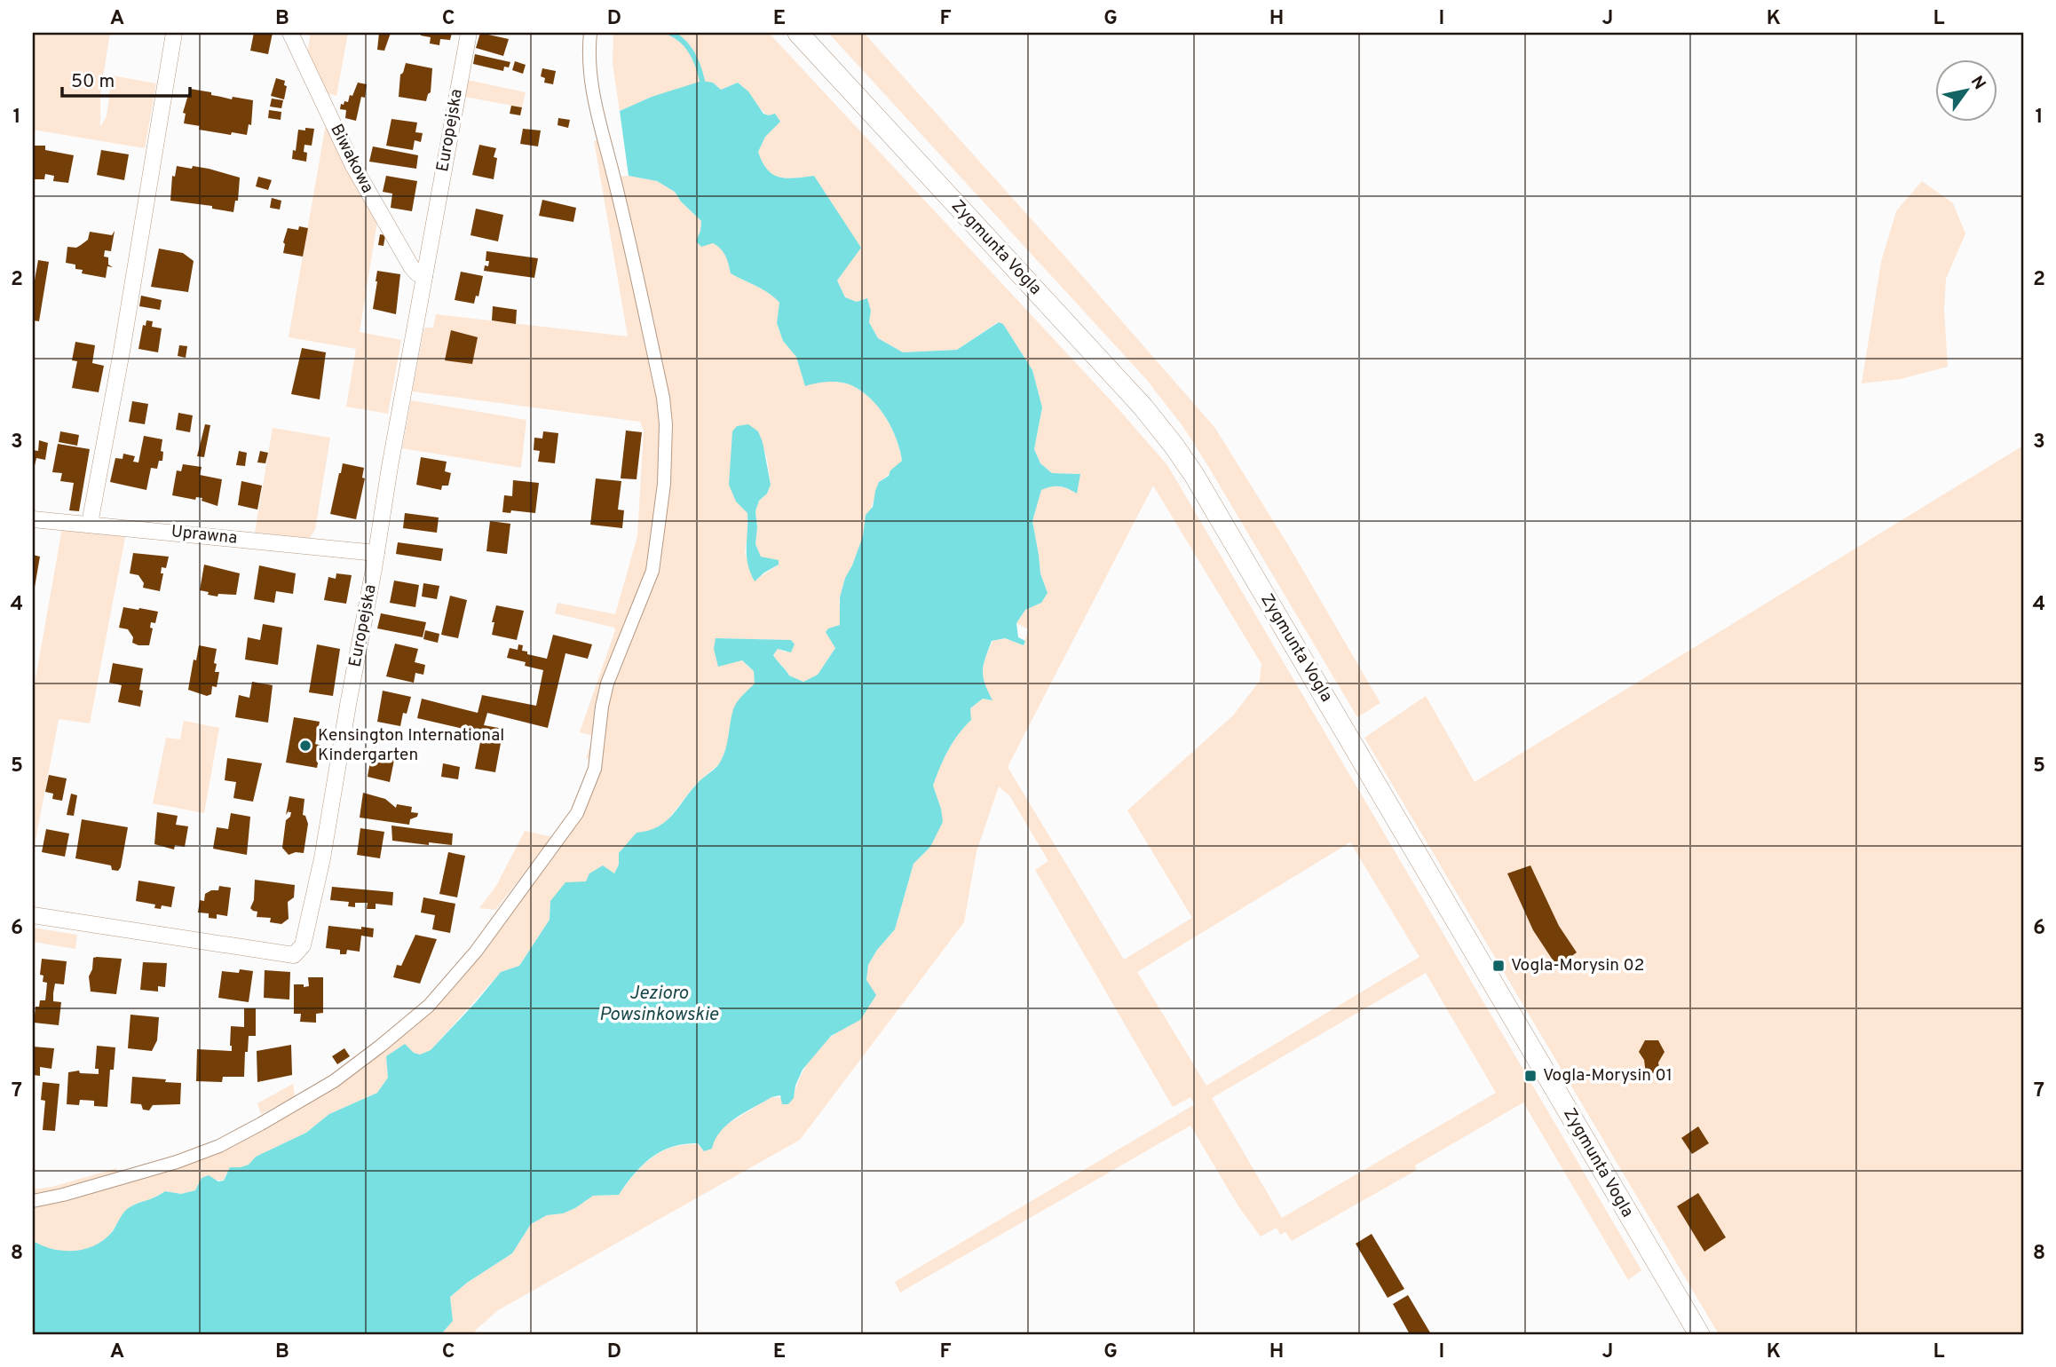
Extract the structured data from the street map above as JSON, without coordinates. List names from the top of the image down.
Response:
{
  "streets": {
    "street": [
      "Europejska",
      "Biwakowa",
      "Zygmunta Vogla",
      "Uprawna"
    ]
  },
  "crossings": [
    ["Europejska", "Biwakowa"],
    ["Europejska", "Uprawna"]
  ],
  "water": ["Jezioro Powsinkowskie"],
  "places": {
    "other": ["Kensington International Kindergarten"],
    "transit": ["Vogla-Morysin 02", "Vogla-Morysin 01"]
  },
  "scale_bar": "50 m",
  "north": "top right",
  "grid": {
    "columns": [
      "A",
      "B",
      "C",
      "D",
      "E",
      "F",
      "G",
      "H",
      "I",
      "J",
      "K",
      "L"
    ],
    "rows": [
      "1",
      "2",
      "3",
      "4",
      "5",
      "6",
      "7",
      "8"
    ]
  }
}
